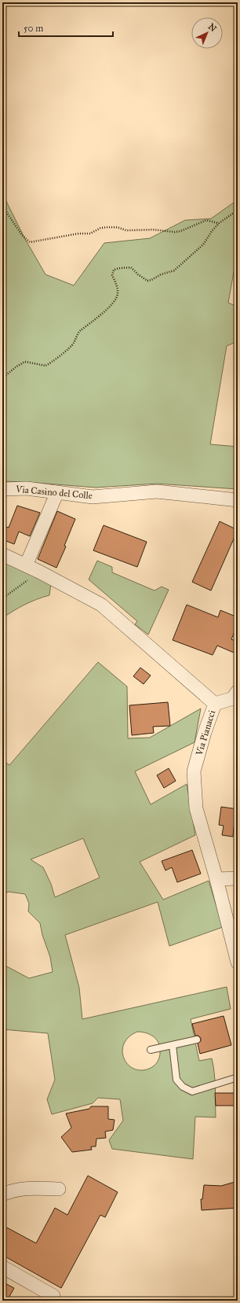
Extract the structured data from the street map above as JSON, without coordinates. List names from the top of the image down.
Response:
{
  "streets": {
    "street": ["Via Casino del Colle", "Via Pianacci"]
  },
  "scale_bar": "50 m",
  "north": "top right"
}
